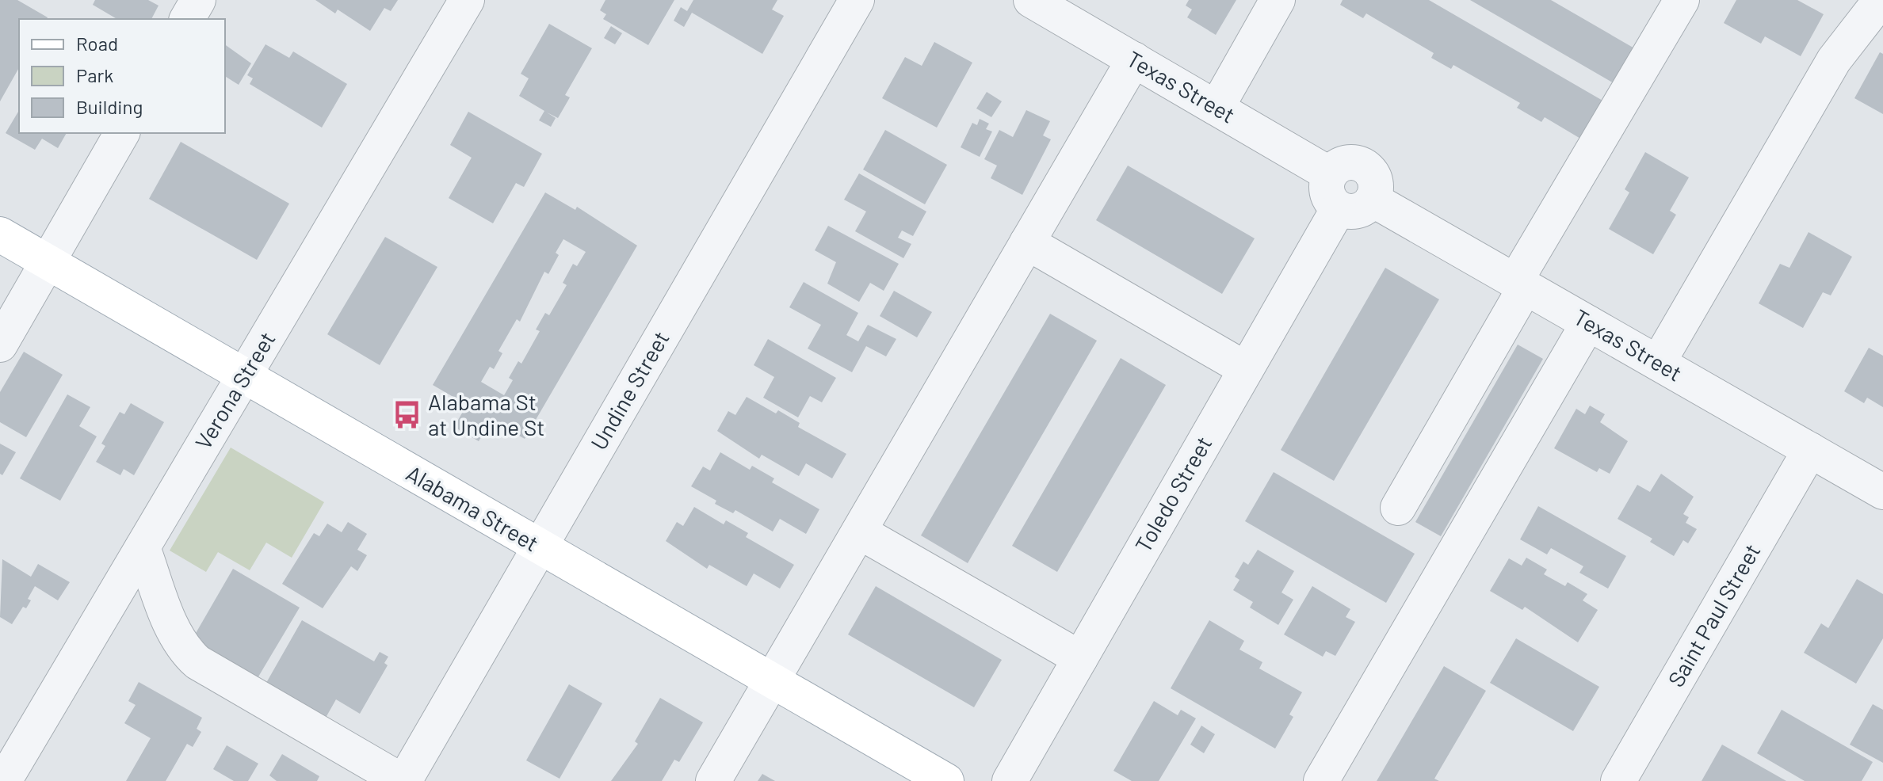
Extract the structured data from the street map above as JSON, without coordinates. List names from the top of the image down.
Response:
{
  "streets": {
    "main road": ["Alabama Street"],
    "street": [
      "Texas Street",
      "Verona Street",
      "Undine Street",
      "Toledo Street",
      "Saint Paul Street"
    ]
  },
  "crossings": [
    ["Texas Street", "Toledo Street"],
    ["Texas Street", "Saint Paul Street"],
    ["Verona Street", "Alabama Street"],
    ["Undine Street", "Alabama Street"]
  ],
  "places": {
    "bus stop": ["Alabama St at Undine St"]
  },
  "legend": ["Road", "Park", "Building"]
}
